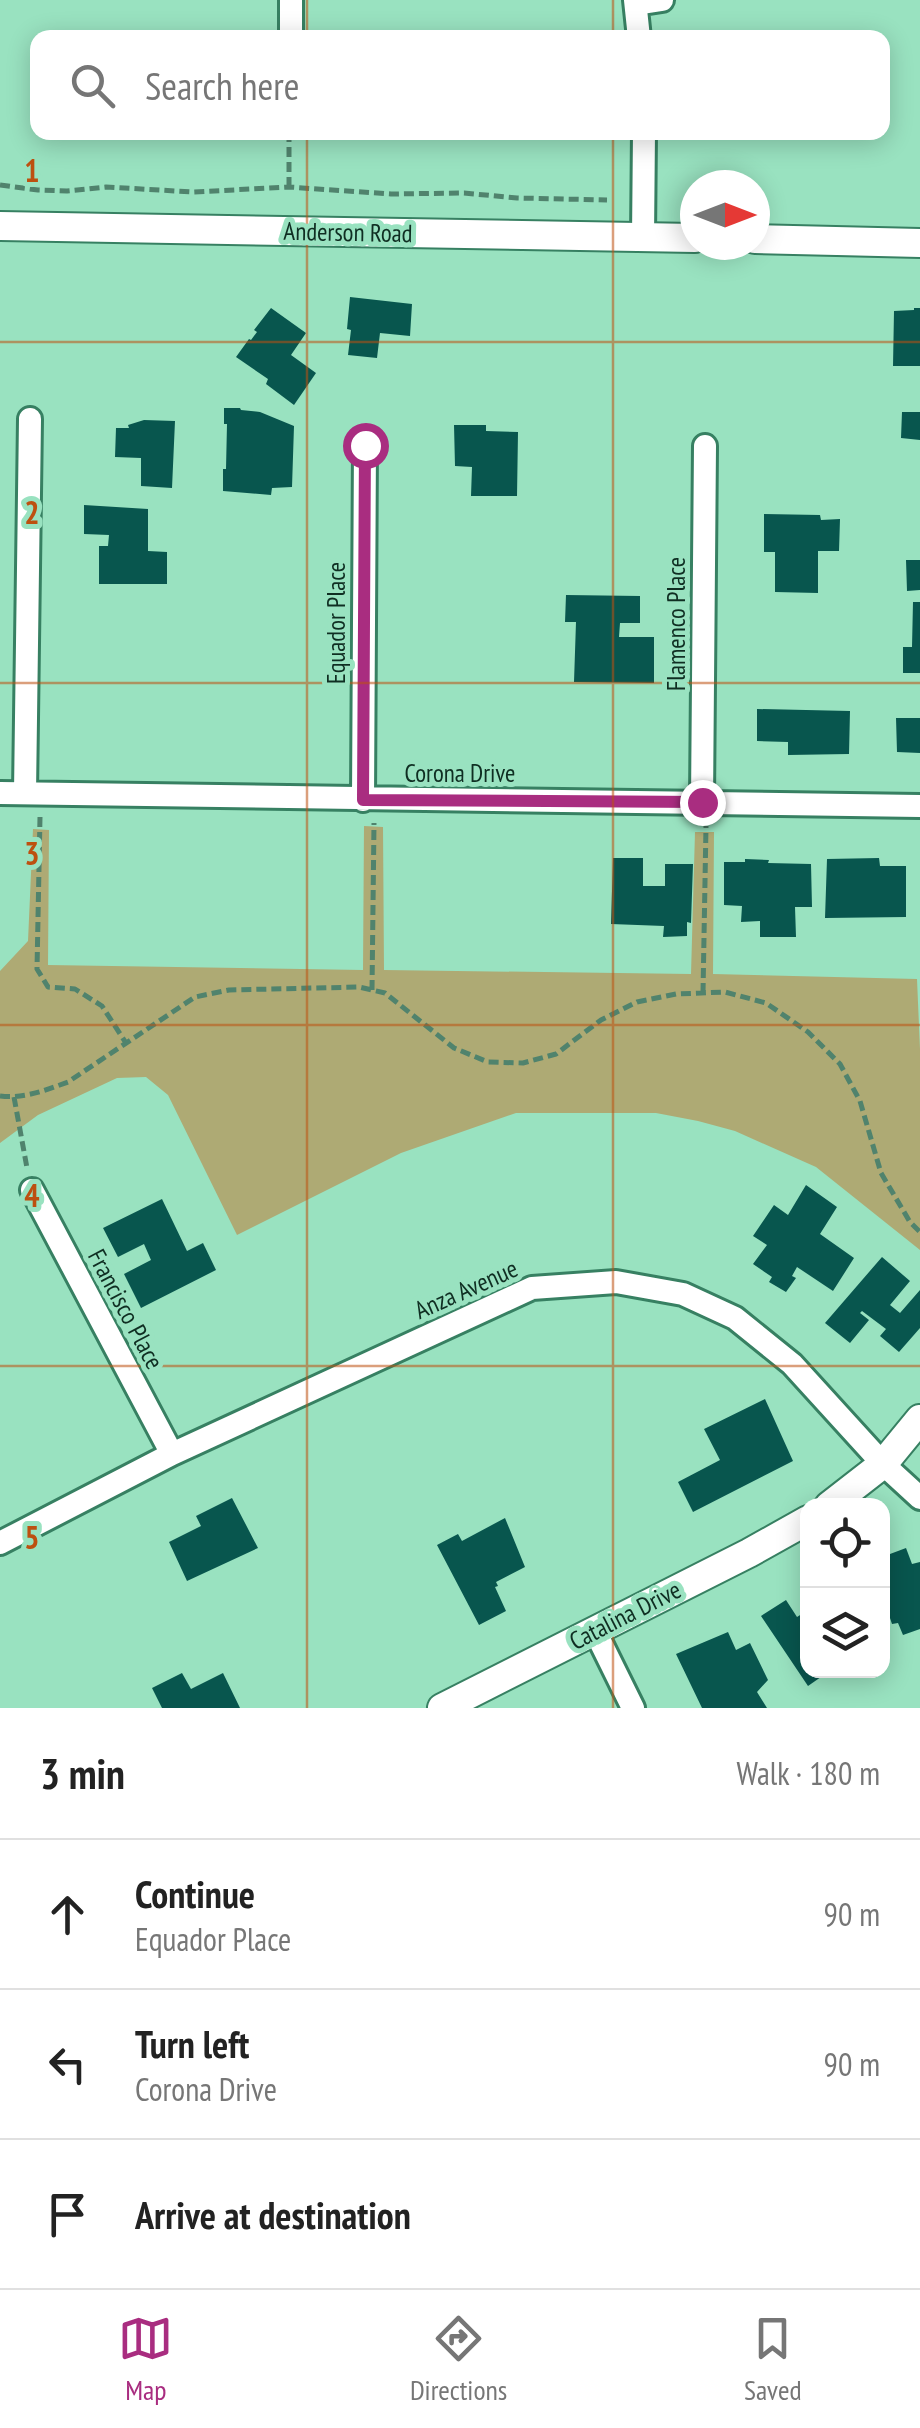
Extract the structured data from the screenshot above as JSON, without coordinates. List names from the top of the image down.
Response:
{
  "streets": {
    "street": [
      "Anderson Road",
      "Equador Place",
      "Flamenco Place",
      "Corona Drive",
      "Anza Avenue",
      "Francisco Place",
      "Catalina Drive"
    ]
  },
  "crossings": [
    ["Equador Place", "Corona Drive"],
    ["Flamenco Place", "Corona Drive"],
    ["Anza Avenue", "Francisco Place"]
  ],
  "north": "right",
  "page": {
    "search": "Search here",
    "heading": ["3 min", "Walk · 180 m"],
    "list": [
      ["Continue", "Equador Place", "90 m"],
      ["Turn left", "Corona Drive", "90 m"],
      "Arrive at destination"
    ],
    "nav": ["Map", "Directions", "Saved"]
  },
  "grid": {
    "rows": [
      "1",
      "2",
      "3",
      "4",
      "5"
    ]
  }
}
